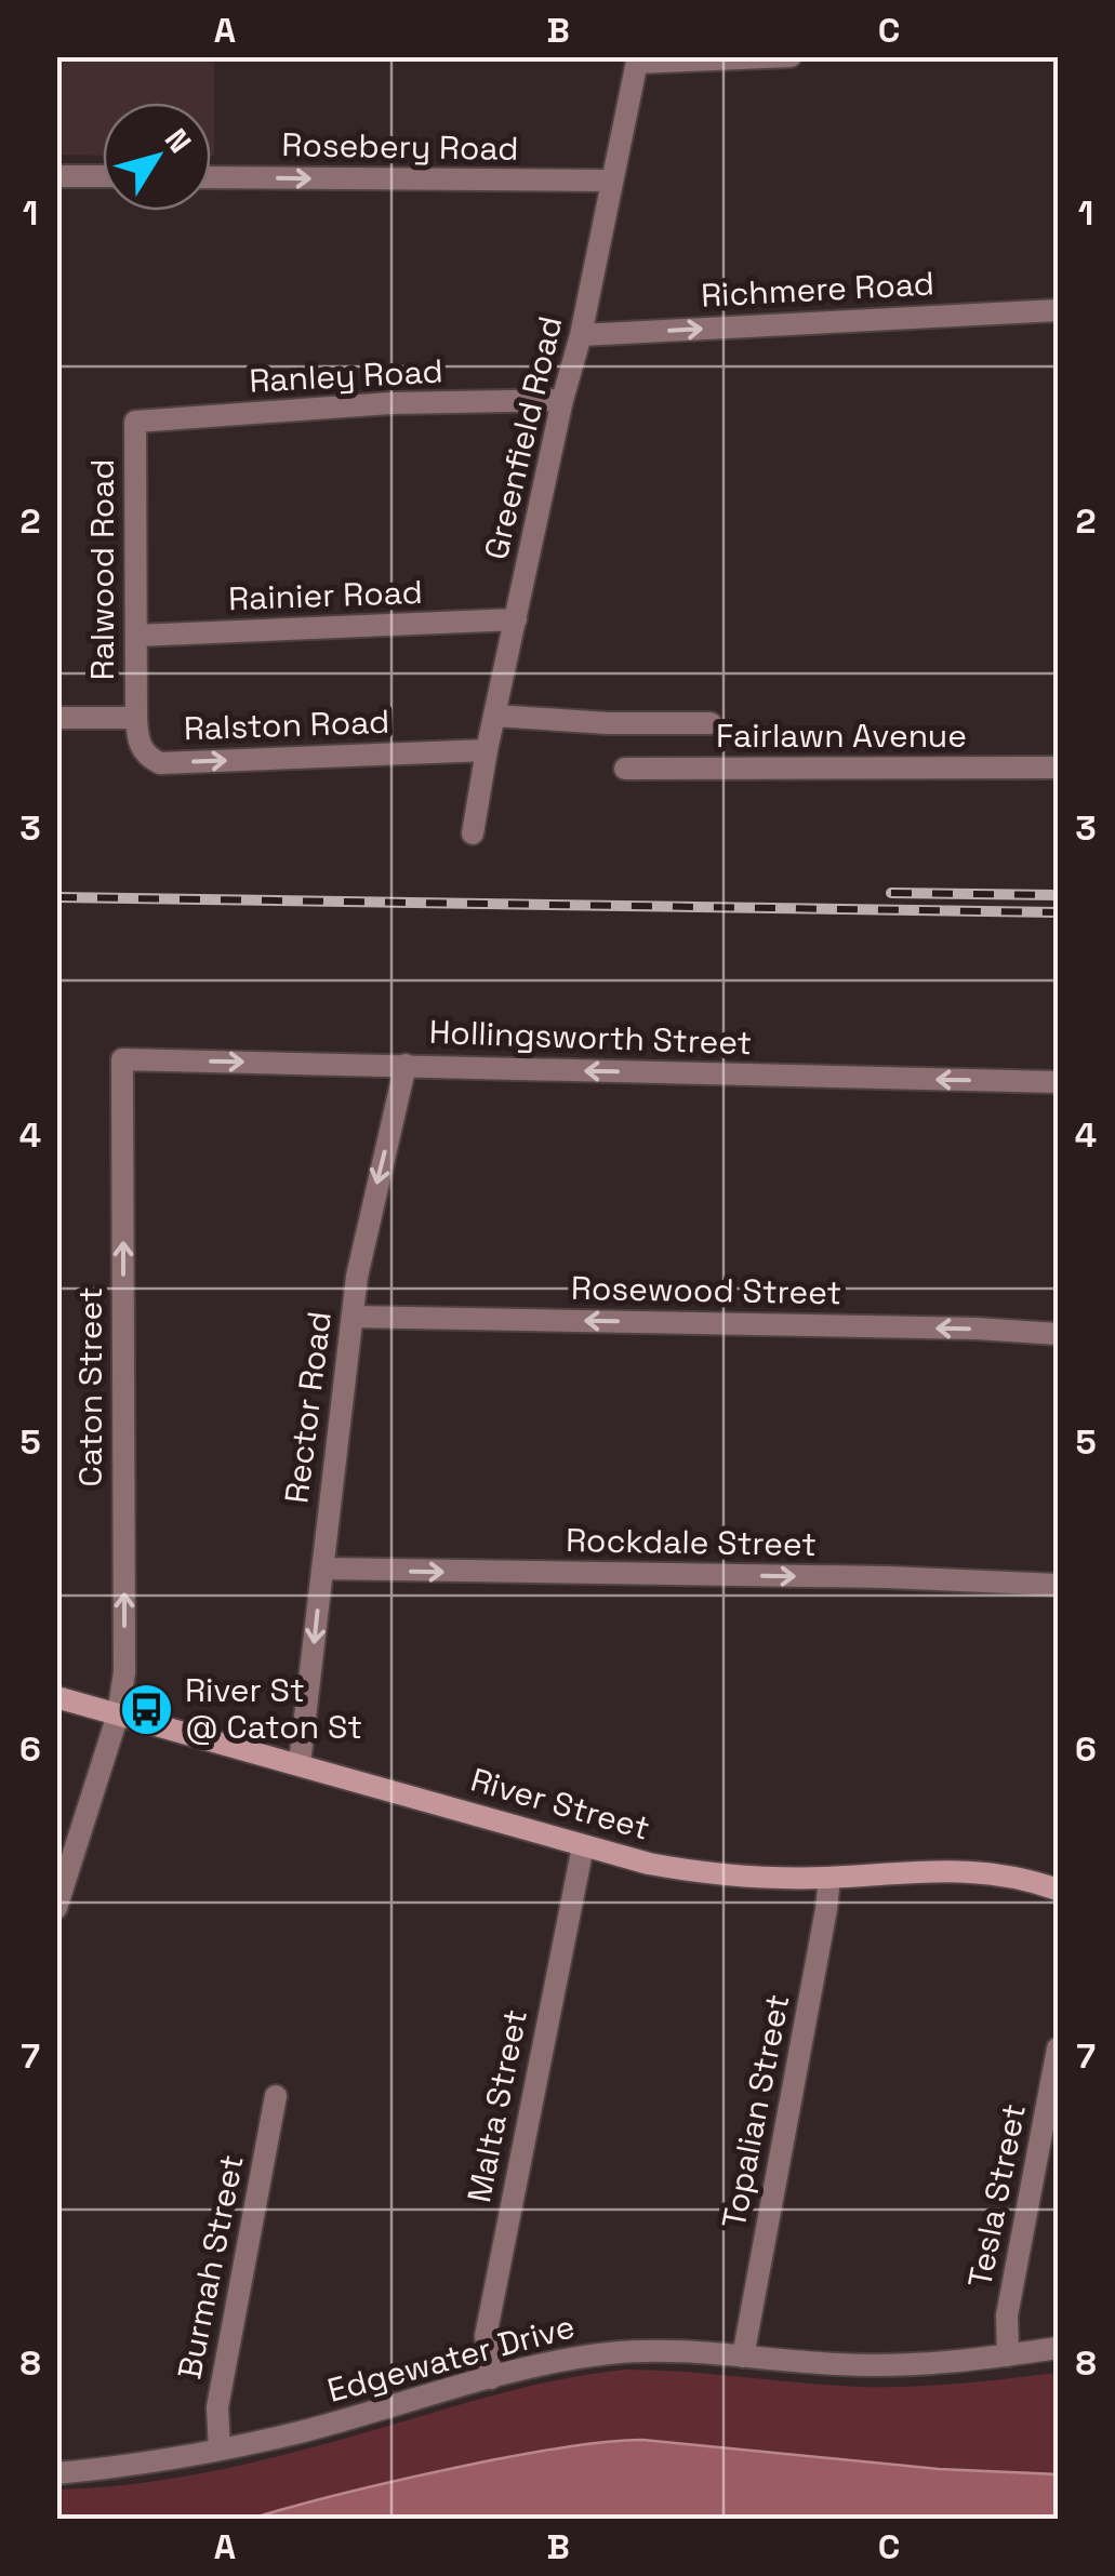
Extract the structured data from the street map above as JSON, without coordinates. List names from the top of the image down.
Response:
{
  "streets": {
    "main road": ["River Street"],
    "street": [
      "Rosebery Road",
      "Richmere Road",
      "Ranley Road",
      "Greenfield Road",
      "Ralwood Road",
      "Rainier Road",
      "Ralston Road",
      "Fairlawn Avenue",
      "Hollingsworth Street",
      "Rosewood Street",
      "Caton Street",
      "Rector Road",
      "Rockdale Street",
      "Malta Street",
      "Topalian Street",
      "Tesla Street",
      "Burmah Street",
      "Edgewater Drive"
    ]
  },
  "crossings": [
    ["Rosebery Road", "Greenfield Road"],
    ["Richmere Road", "Greenfield Road"],
    ["Ranley Road", "Greenfield Road"],
    ["Ranley Road", "Ralwood Road"],
    ["Greenfield Road", "Rainier Road"],
    ["Greenfield Road", "Ralston Road"],
    ["Greenfield Road", "Fairlawn Avenue"],
    ["Ralwood Road", "Rainier Road"],
    ["Ralwood Road", "Ralston Road"],
    ["Hollingsworth Street", "Caton Street"],
    ["Hollingsworth Street", "Rector Road"],
    ["Rosewood Street", "Rector Road"],
    ["Caton Street", "River Street"],
    ["Rector Road", "Rockdale Street"],
    ["Rector Road", "River Street"],
    ["River Street", "Malta Street"],
    ["River Street", "Topalian Street"],
    ["Malta Street", "Edgewater Drive"],
    ["Topalian Street", "Edgewater Drive"],
    ["Tesla Street", "Edgewater Drive"],
    ["Burmah Street", "Edgewater Drive"]
  ],
  "one_way": [
    "Rosebery Road",
    "Richmere Road",
    "Ralston Road",
    "Rosewood Street",
    "Caton Street",
    "Rector Road",
    "Rockdale Street"
  ],
  "places": {
    "bus stop": ["River St @ Caton St"]
  },
  "north": "top right",
  "grid": {
    "columns": ["A", "B", "C"],
    "rows": [
      "1",
      "2",
      "3",
      "4",
      "5",
      "6",
      "7",
      "8"
    ]
  }
}
